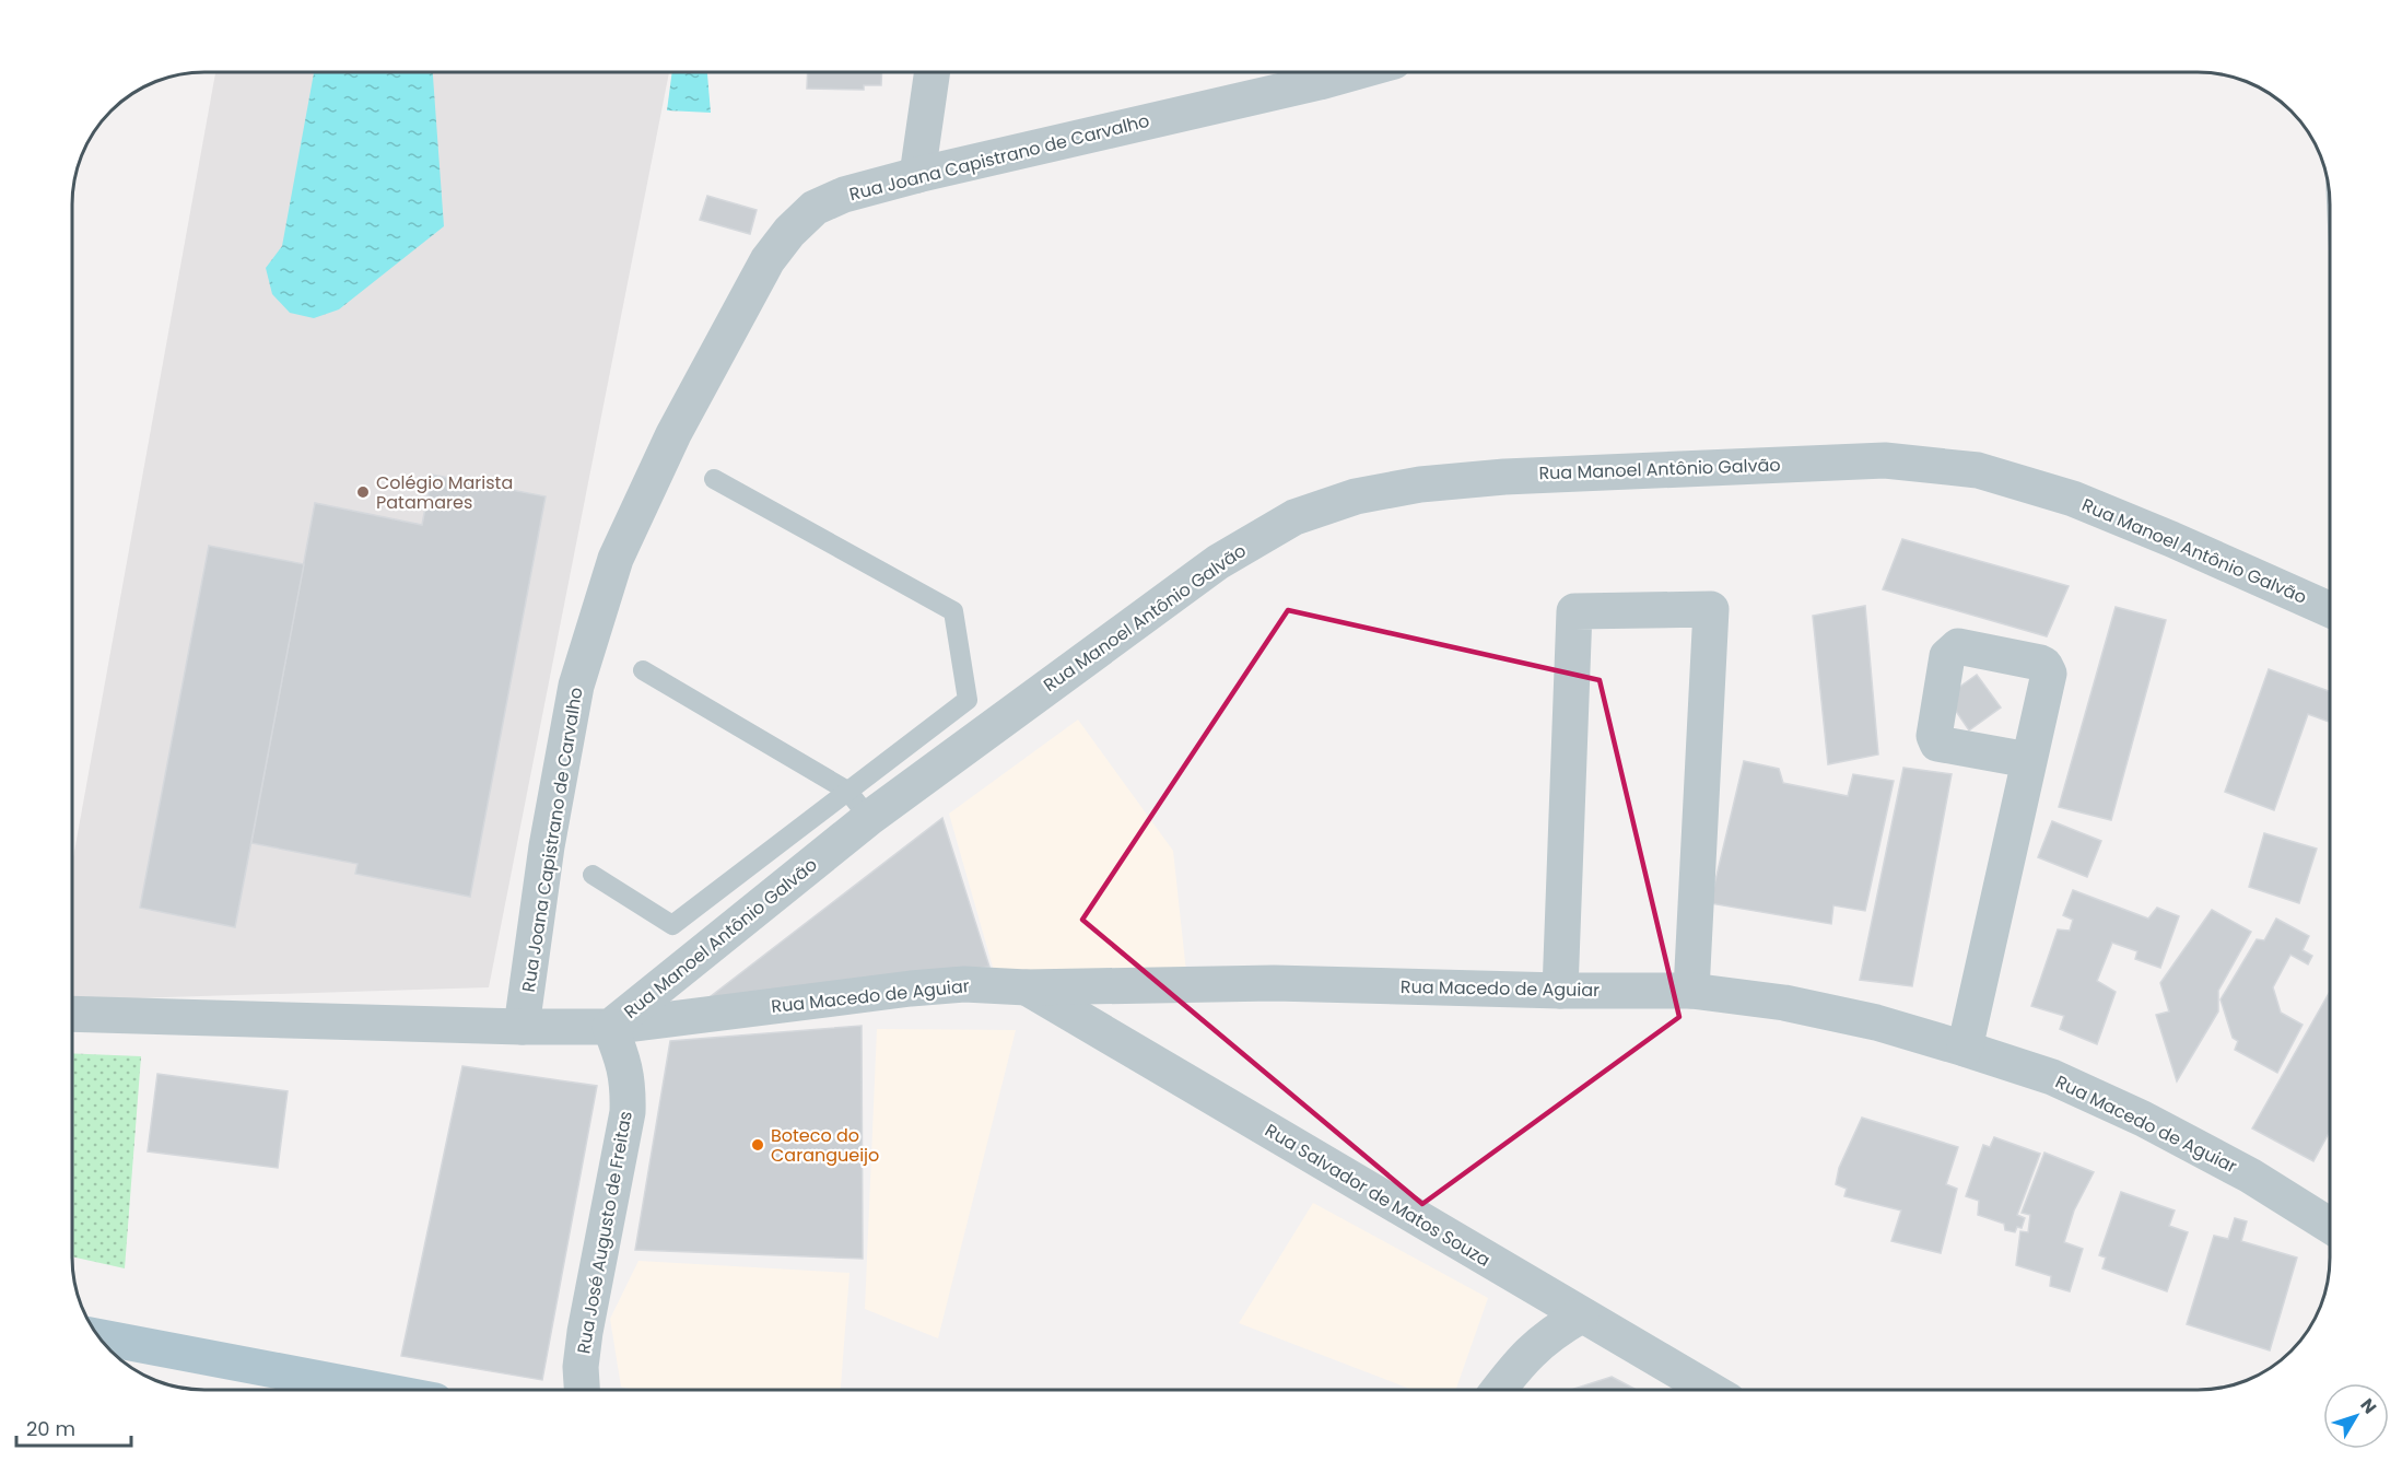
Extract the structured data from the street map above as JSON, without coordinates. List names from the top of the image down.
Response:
{
  "streets": {
    "street": [
      "Rua Joana Capistrano de Carvalho",
      "Rua Manoel Antônio Galvão",
      "Rua Macedo de Aguiar",
      "Rua Salvador de Matos Souza",
      "Rua José Augusto de Freitas"
    ]
  },
  "crossings": [
    ["Rua Joana Capistrano de Carvalho", "Rua Manoel Antônio Galvão"],
    ["Rua Manoel Antônio Galvão", "Rua Macedo de Aguiar"],
    ["Rua Manoel Antônio Galvão", "Rua José Augusto de Freitas"],
    ["Rua Macedo de Aguiar", "Rua Salvador de Matos Souza"],
    ["Rua Macedo de Aguiar", "Rua José Augusto de Freitas"]
  ],
  "places": ["Colégio Marista Patamares", "Boteco do Carangueijo"],
  "scale_bar": "20 m",
  "north": "top right"
}
